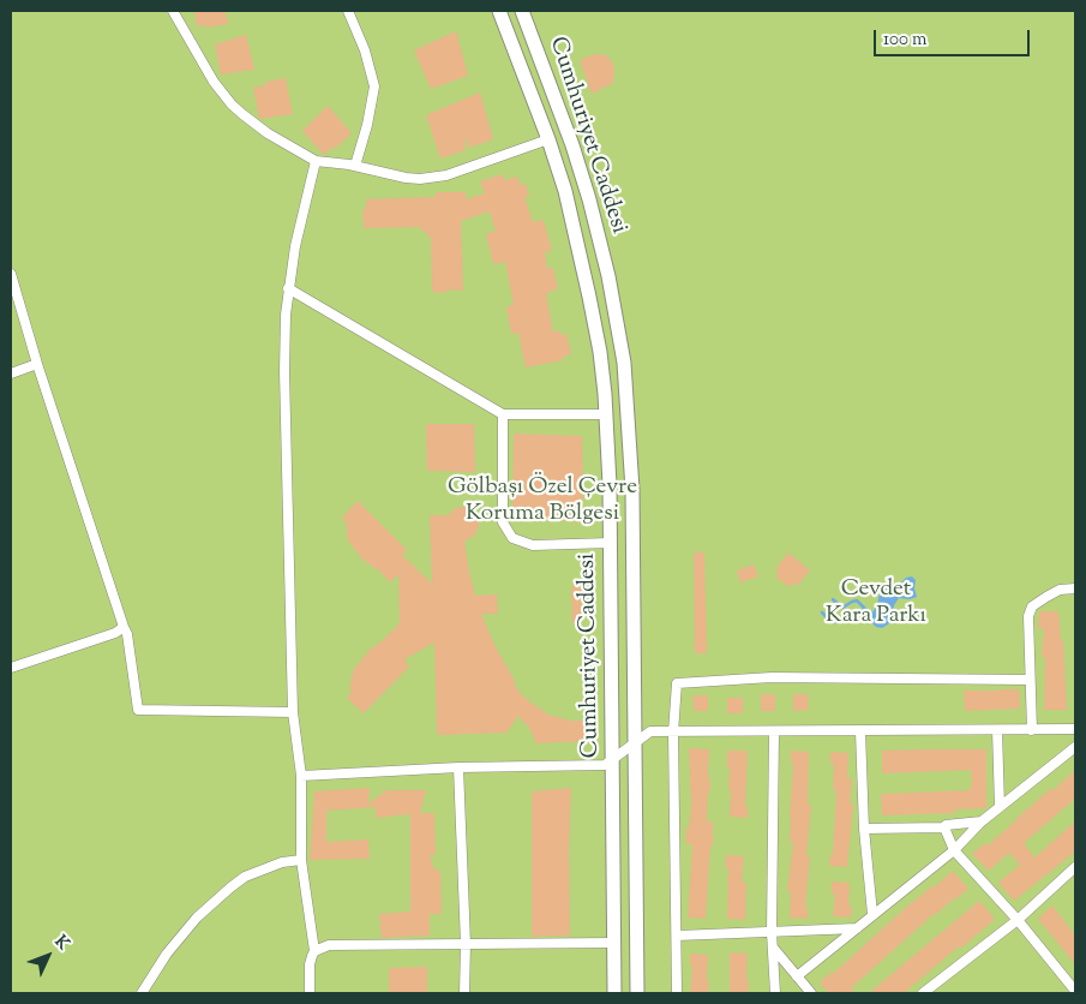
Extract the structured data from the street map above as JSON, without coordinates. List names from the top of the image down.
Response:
{
  "streets": {
    "main road": ["Cumhuriyet Caddesi"]
  },
  "parks": ["Gölbaşı Özel Çevre Koruma Bölgesi", "Cevdet Kara Parkı"],
  "scale_bar": "100 m",
  "north": "top right"
}
